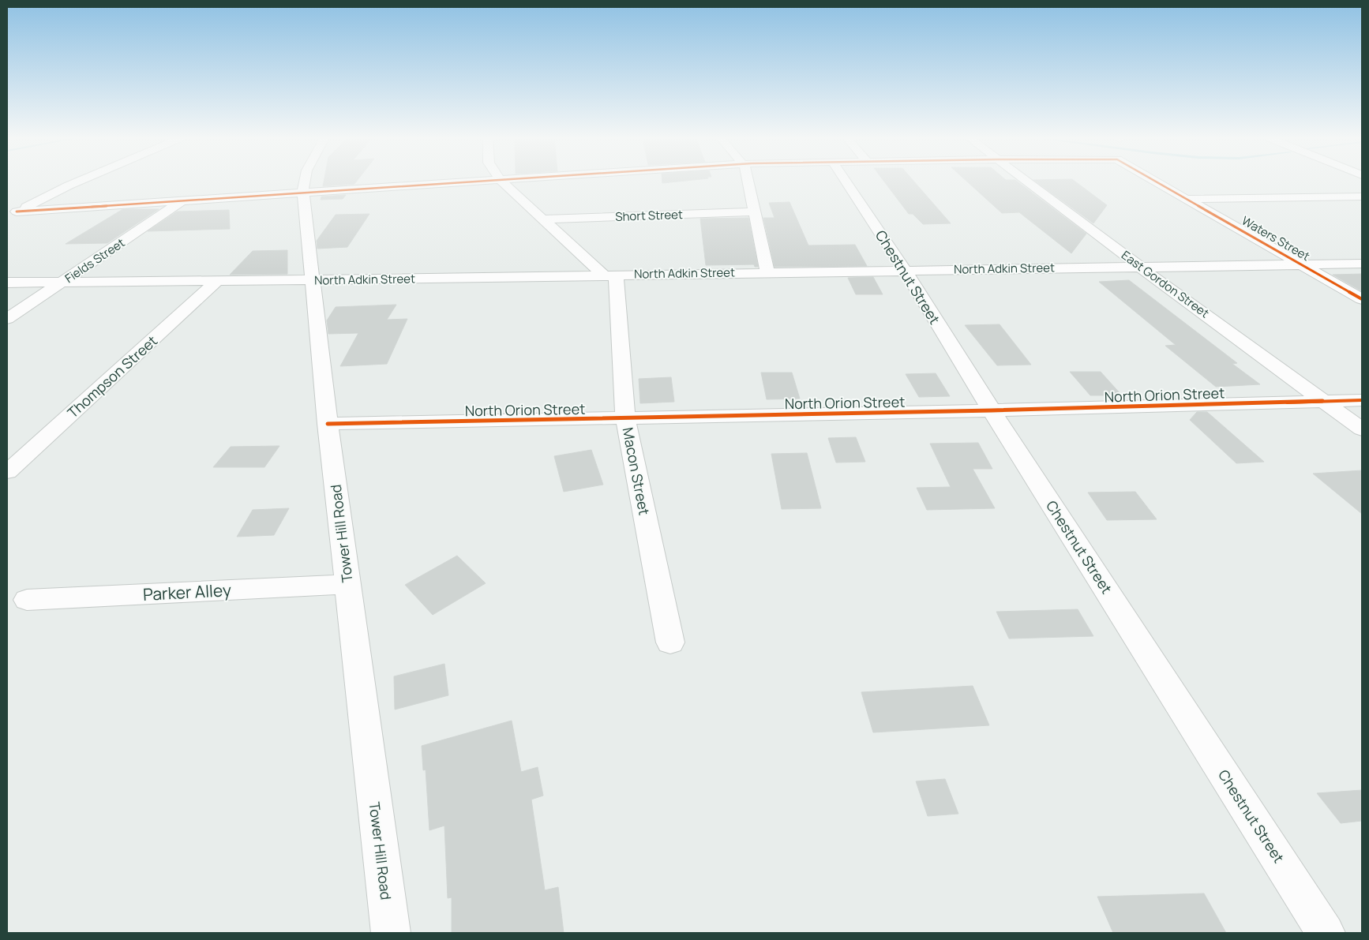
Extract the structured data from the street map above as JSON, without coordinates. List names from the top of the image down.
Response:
{
  "streets": {
    "street": [
      "Short Street",
      "Waters Street",
      "Fields Street",
      "North Adkin Street",
      "Chestnut Street",
      "East Gordon Street",
      "Thompson Street",
      "North Orion Street",
      "Macon Street",
      "Tower Hill Road",
      "Parker Alley"
    ]
  },
  "crossings": [
    ["Waters Street", "North Adkin Street"],
    ["Fields Street", "North Adkin Street"],
    ["North Adkin Street", "Chestnut Street"],
    ["North Adkin Street", "East Gordon Street"],
    ["North Adkin Street", "Thompson Street"],
    ["North Adkin Street", "Macon Street"],
    ["North Adkin Street", "Tower Hill Road"],
    ["Chestnut Street", "North Orion Street"],
    ["East Gordon Street", "North Orion Street"],
    ["North Orion Street", "Macon Street"],
    ["North Orion Street", "Tower Hill Road"],
    ["Tower Hill Road", "Parker Alley"]
  ]
}
